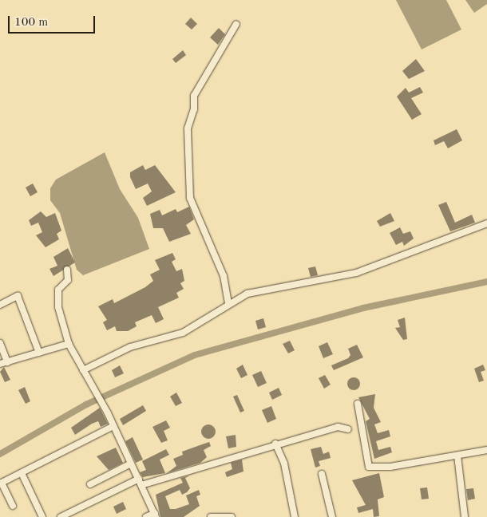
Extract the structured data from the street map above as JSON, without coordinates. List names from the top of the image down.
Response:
{
  "scale_bar": "100 m"
}
